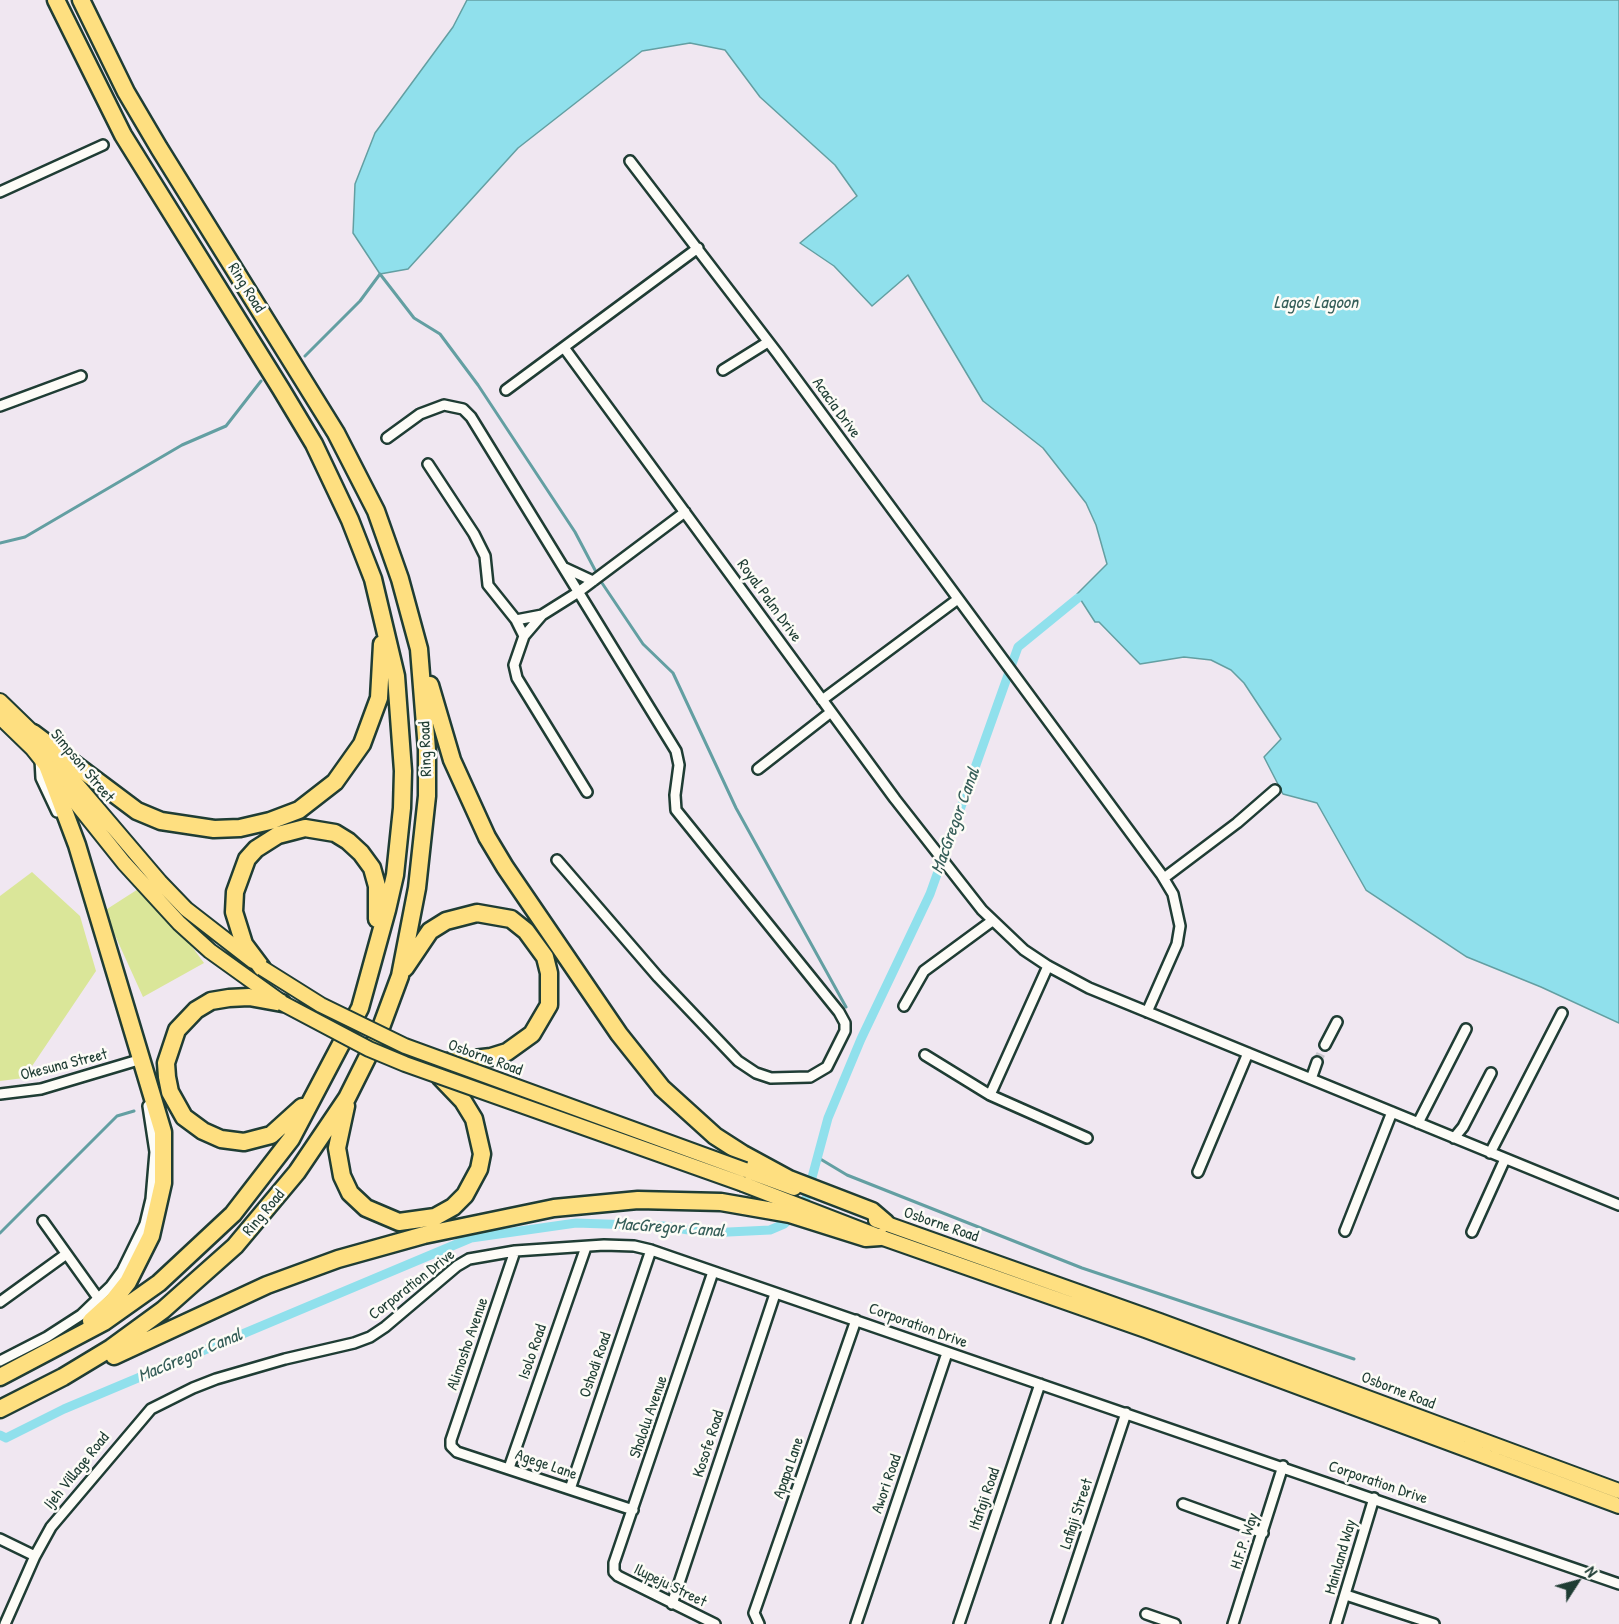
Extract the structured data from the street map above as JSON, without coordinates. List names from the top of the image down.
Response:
{
  "streets": {
    "highway": ["Ring Road"],
    "main road": ["Simpson Street", "Osborne Road"],
    "street": [
      "Acacia Drive",
      "Royal Palm Drive",
      "Okesuna Street",
      "Corporation Drive",
      "Alimosho Avenue",
      "Isolo Road",
      "Oshodi Road",
      "Shololu Avenue",
      "Kosofe Road",
      "Agege Lane",
      "Apapa Lane",
      "Ijeh Village Road",
      "Awori Road",
      "Itafaji Road",
      "Lafiaji Street",
      "H.F.P. Way",
      "Mainland Way",
      "Ilupeju Street"
    ]
  },
  "crossings": [
    ["Acacia Drive", "Royal Palm Drive"],
    ["Simpson Street", "Osborne Road"],
    ["Corporation Drive", "Alimosho Avenue"],
    ["Corporation Drive", "Isolo Road"],
    ["Corporation Drive", "Oshodi Road"],
    ["Corporation Drive", "Shololu Avenue"],
    ["Corporation Drive", "Kosofe Road"],
    ["Corporation Drive", "Apapa Lane"],
    ["Corporation Drive", "Ijeh Village Road"],
    ["Corporation Drive", "Awori Road"],
    ["Corporation Drive", "Itafaji Road"],
    ["Corporation Drive", "Lafiaji Street"],
    ["Corporation Drive", "H.F.P. Way"],
    ["Corporation Drive", "Mainland Way"],
    ["Alimosho Avenue", "Agege Lane"],
    ["Isolo Road", "Agege Lane"],
    ["Oshodi Road", "Agege Lane"],
    ["Shololu Avenue", "Agege Lane"],
    ["Shololu Avenue", "Ilupeju Street"],
    ["Kosofe Road", "Ilupeju Street"]
  ],
  "water": ["Lagos Lagoon", "MacGregor Canal"],
  "north": "top right"
}
